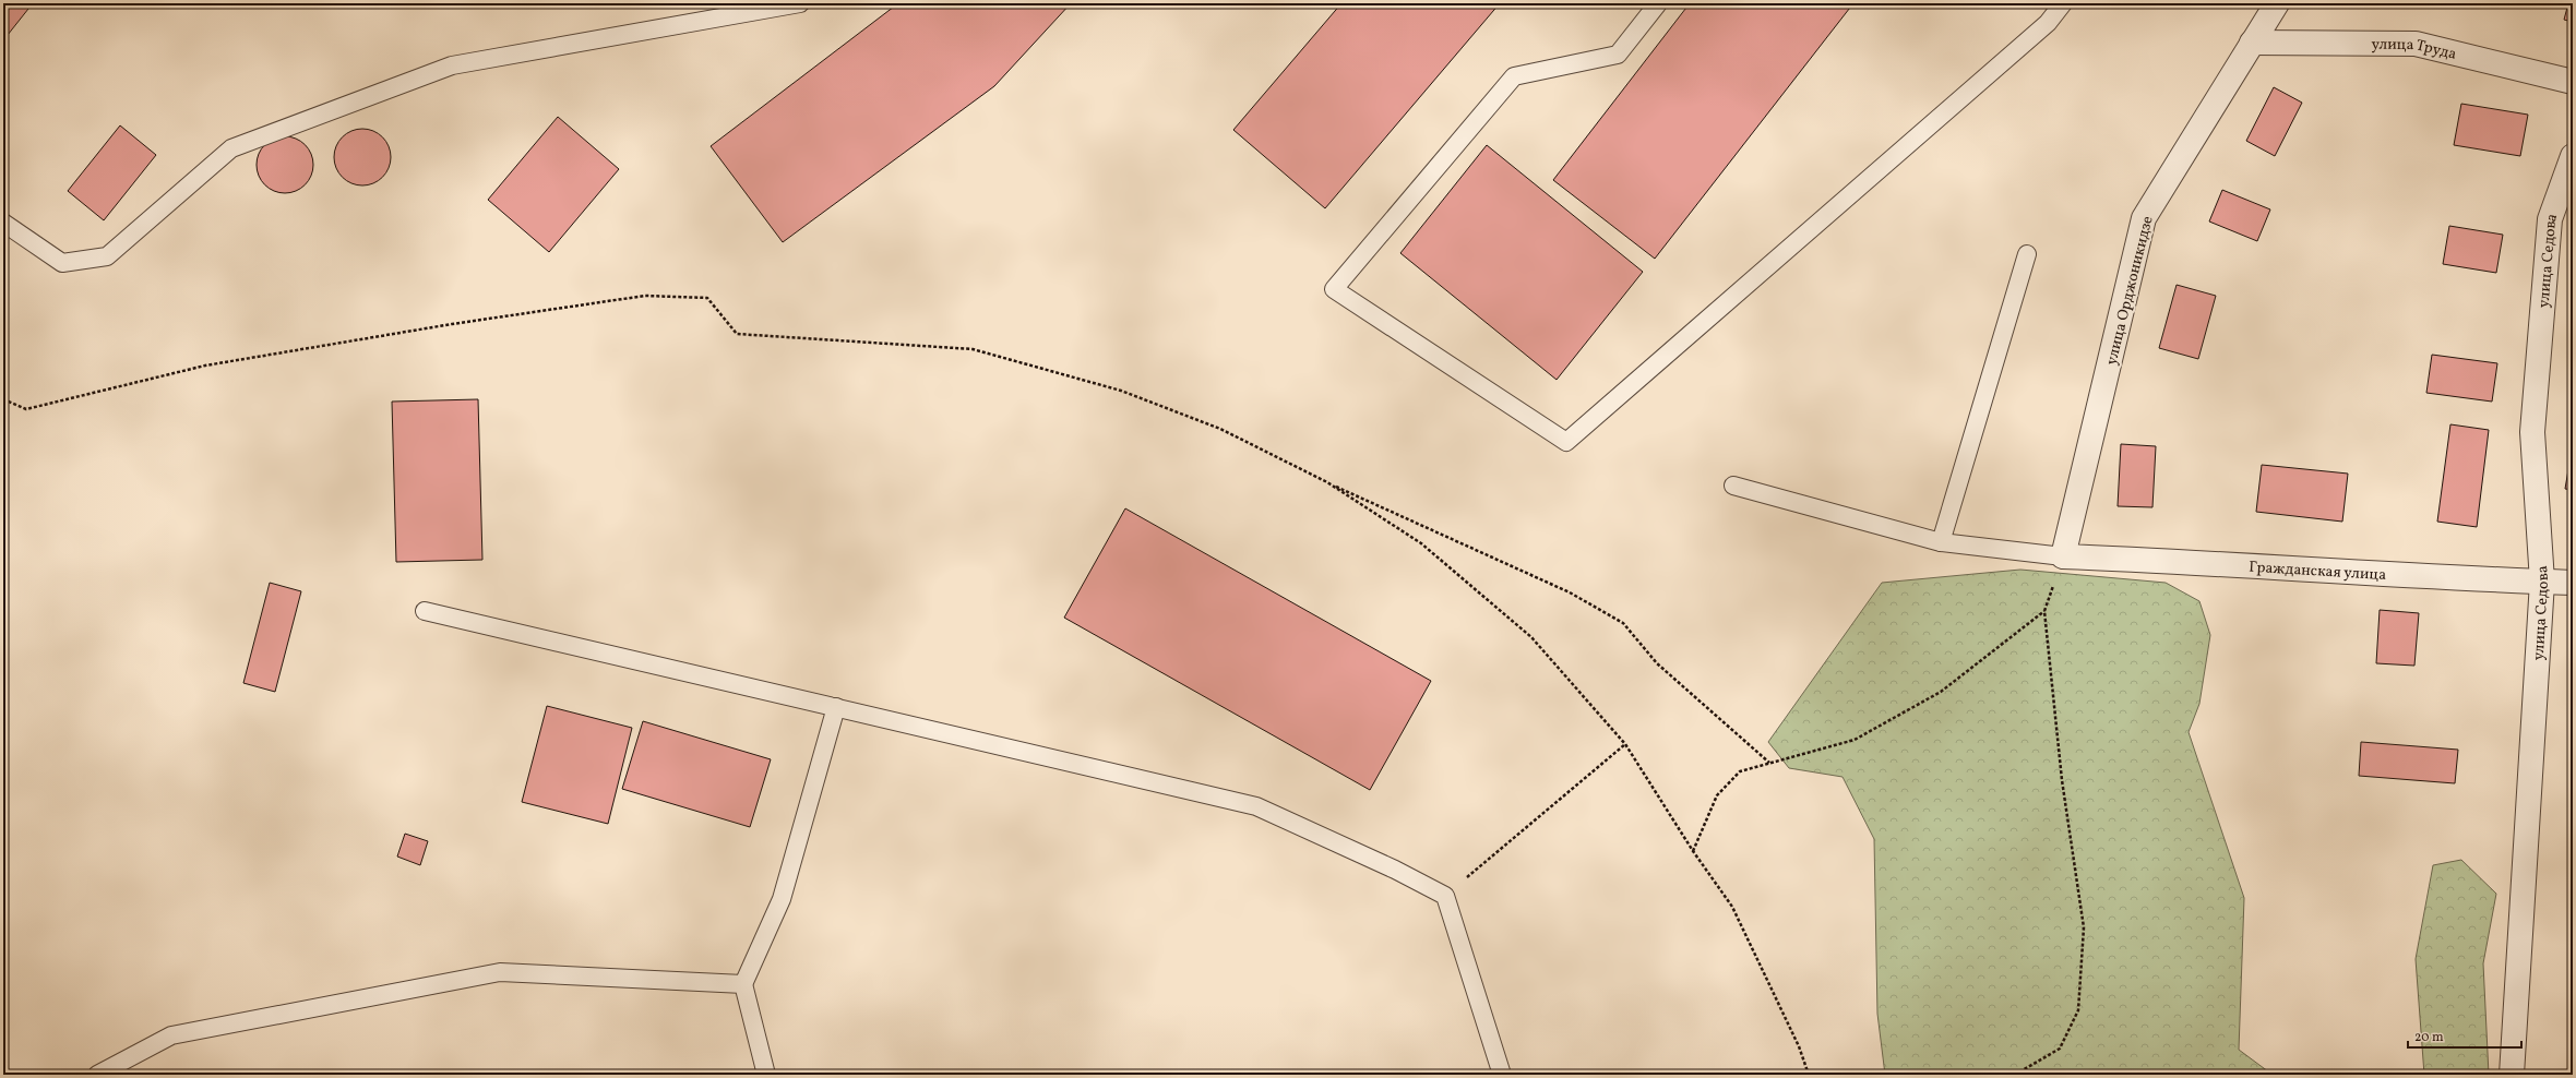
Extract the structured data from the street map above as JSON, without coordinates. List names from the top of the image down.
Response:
{
  "streets": {
    "street": [
      "улица Труда",
      "улица Седова",
      "улица Орджоникидзе",
      "Гражданская улица"
    ]
  },
  "crossings": [
    ["улица Труда", "улица Орджоникидзе"],
    ["улица Седова", "Гражданская улица"],
    ["улица Орджоникидзе", "Гражданская улица"]
  ],
  "scale_bar": "20 m"
}
